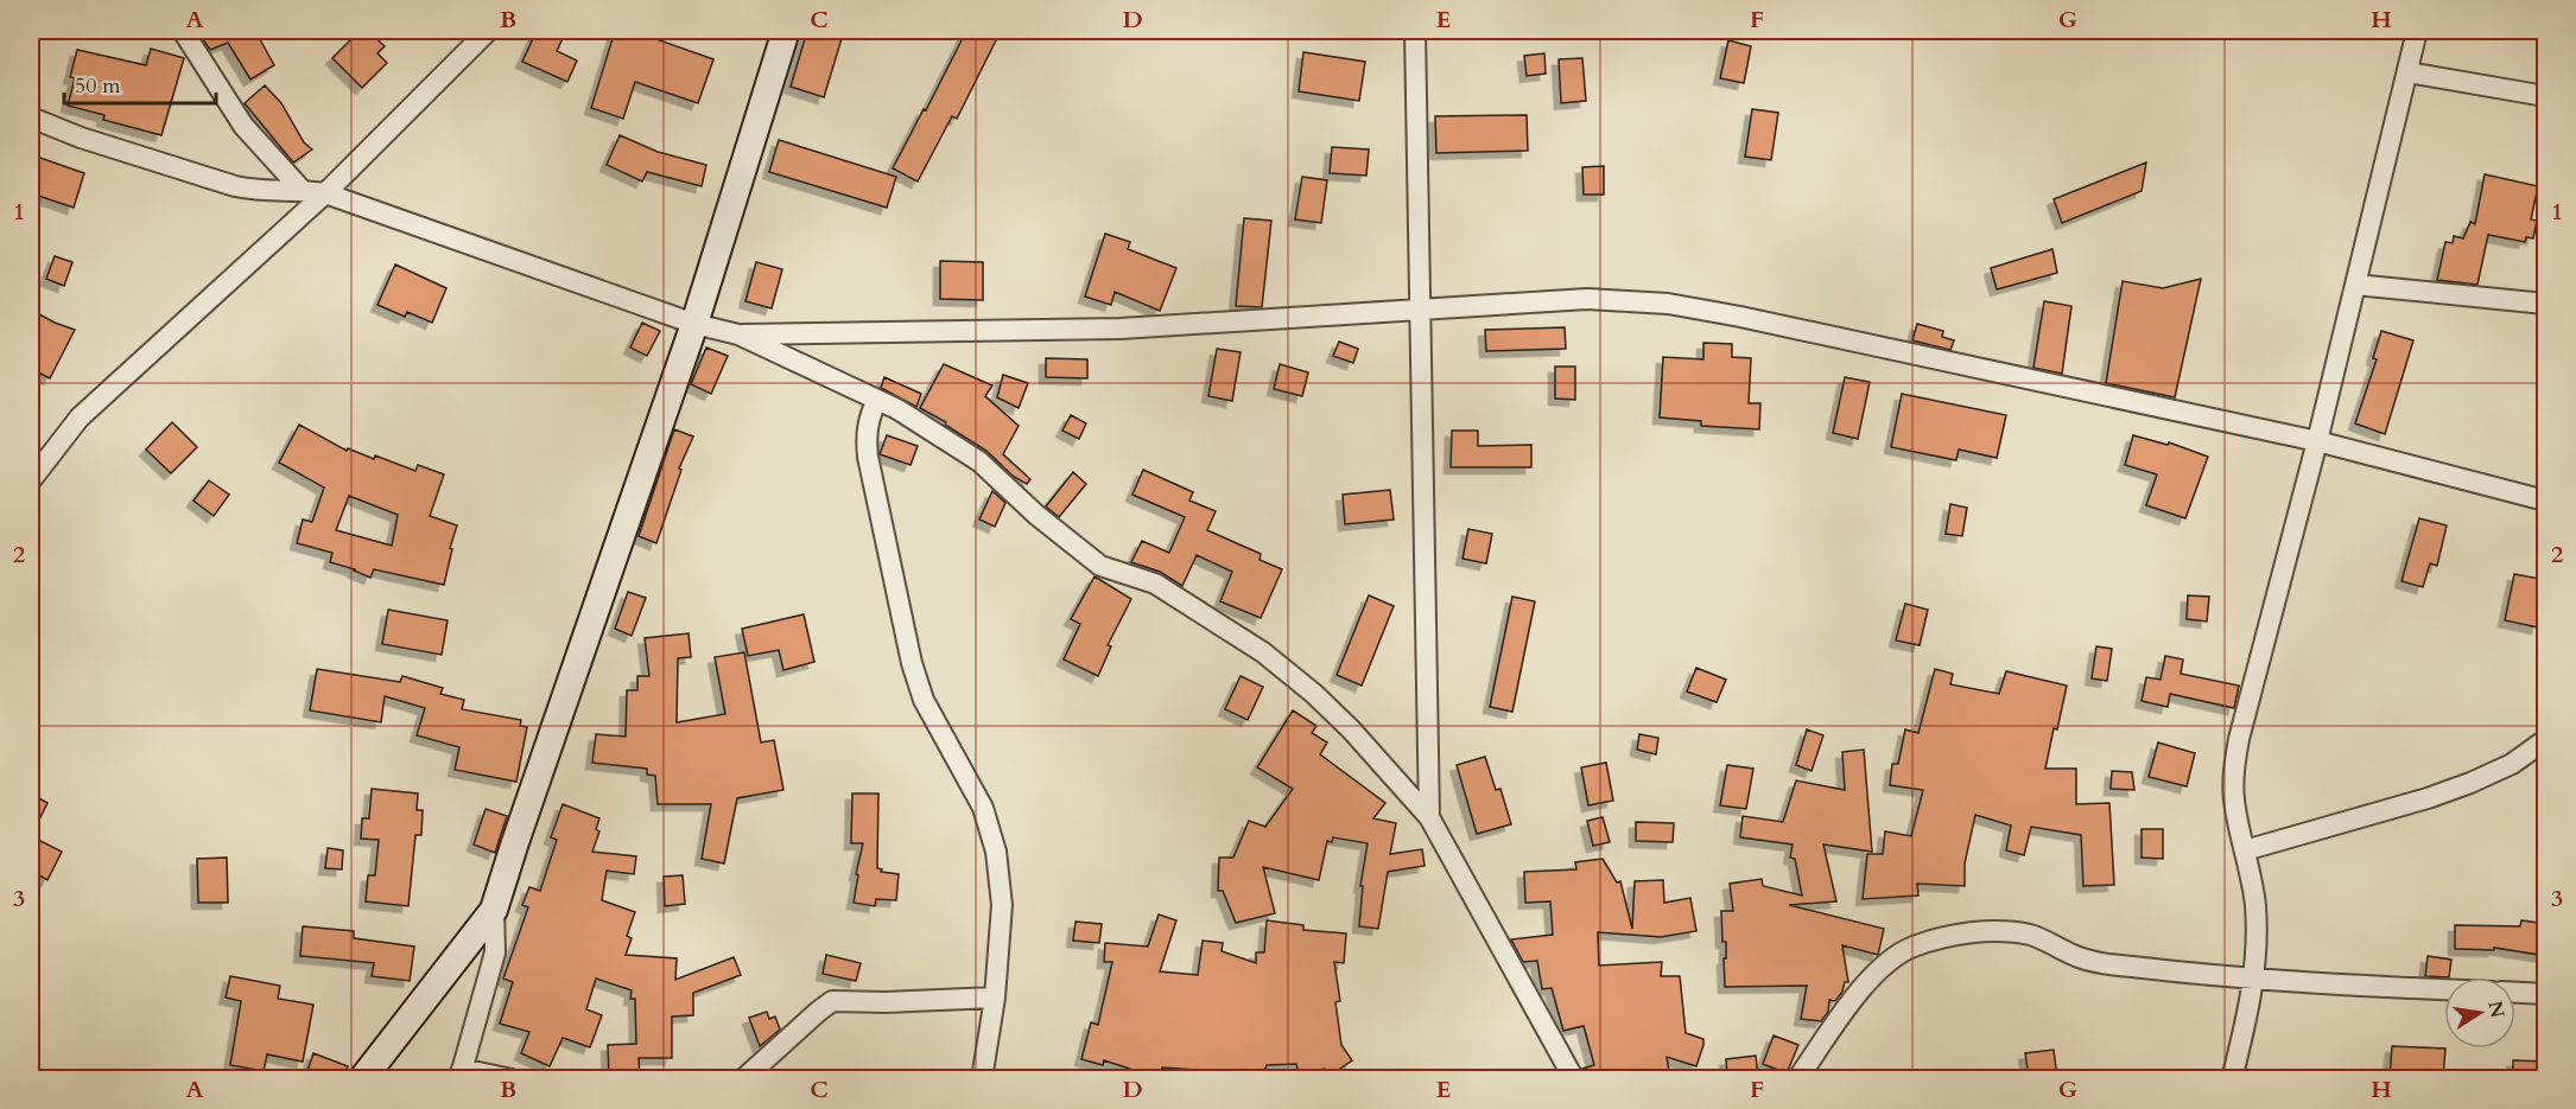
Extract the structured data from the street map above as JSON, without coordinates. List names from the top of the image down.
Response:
{
  "scale_bar": "50 m",
  "north": "right",
  "grid": {
    "columns": [
      "A",
      "B",
      "C",
      "D",
      "E",
      "F",
      "G",
      "H"
    ],
    "rows": ["1", "2", "3"]
  }
}
